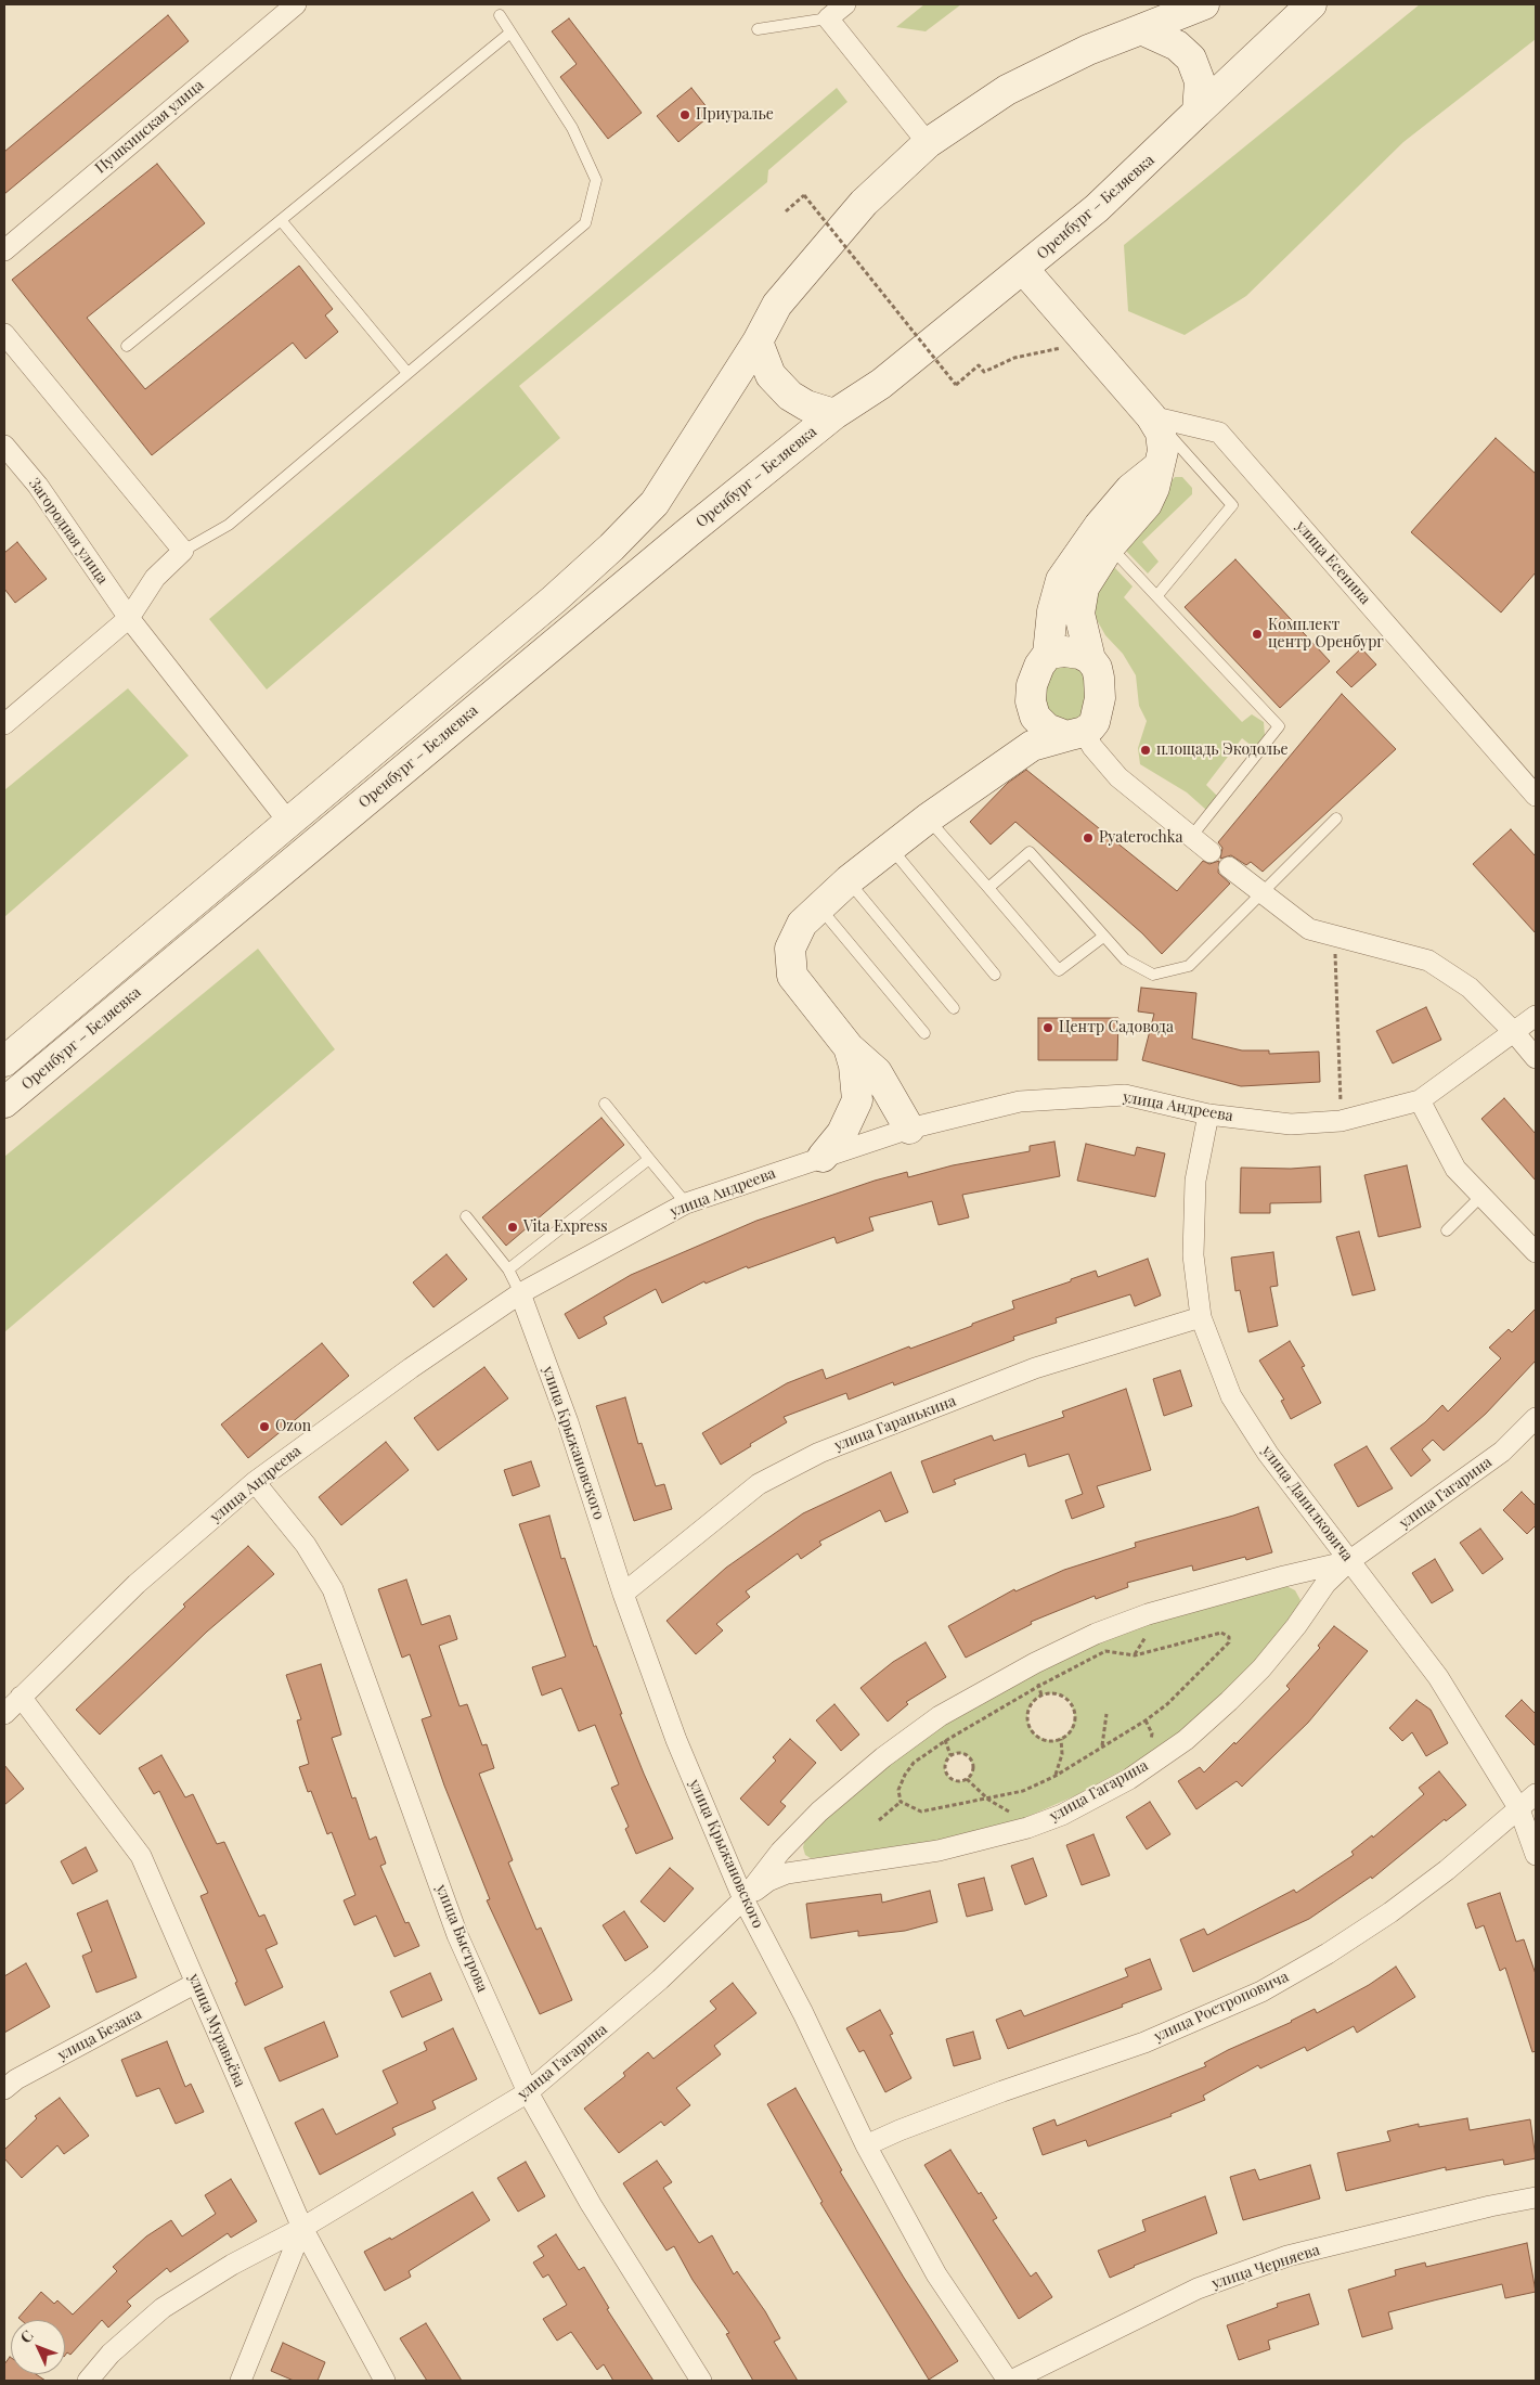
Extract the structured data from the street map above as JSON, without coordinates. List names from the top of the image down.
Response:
{
  "streets": {
    "main road": ["Оренбург – Беляевка"],
    "street": [
      "Пушкинская улица",
      "Загородная улица",
      "улица Есенина",
      "улица Андреева",
      "улица Гаранькина",
      "улица Крыжановского",
      "улица Гагарина",
      "улица Данилковича",
      "улица Быстрова",
      "улица Ростроповича",
      "улица Муравьёва",
      "улица Безака",
      "улица Черняева"
    ]
  },
  "crossings": [
    ["улица Андреева", "улица Крыжановского"],
    ["улица Андреева", "улица Данилковича"],
    ["улица Андреева", "улица Быстрова"],
    ["улица Андреева", "улица Муравьёва"],
    ["улица Гаранькина", "улица Крыжановского"],
    ["улица Гаранькина", "улица Данилковича"],
    ["улица Крыжановского", "улица Гагарина"],
    ["улица Крыжановского", "улица Ростроповича"],
    ["улица Крыжановского", "улица Черняева"],
    ["улица Гагарина", "улица Данилковича"],
    ["улица Гагарина", "улица Быстрова"],
    ["улица Гагарина", "улица Муравьёва"],
    ["улица Данилковича", "улица Ростроповича"],
    ["улица Муравьёва", "улица Безака"]
  ],
  "places": [
    "Приуралье",
    "Комплект центр Оренбург",
    "площадь Экодолье",
    "Pyaterochka",
    "Центр Садовода",
    "Vita Express",
    "Ozon"
  ],
  "north": "top left"
}
